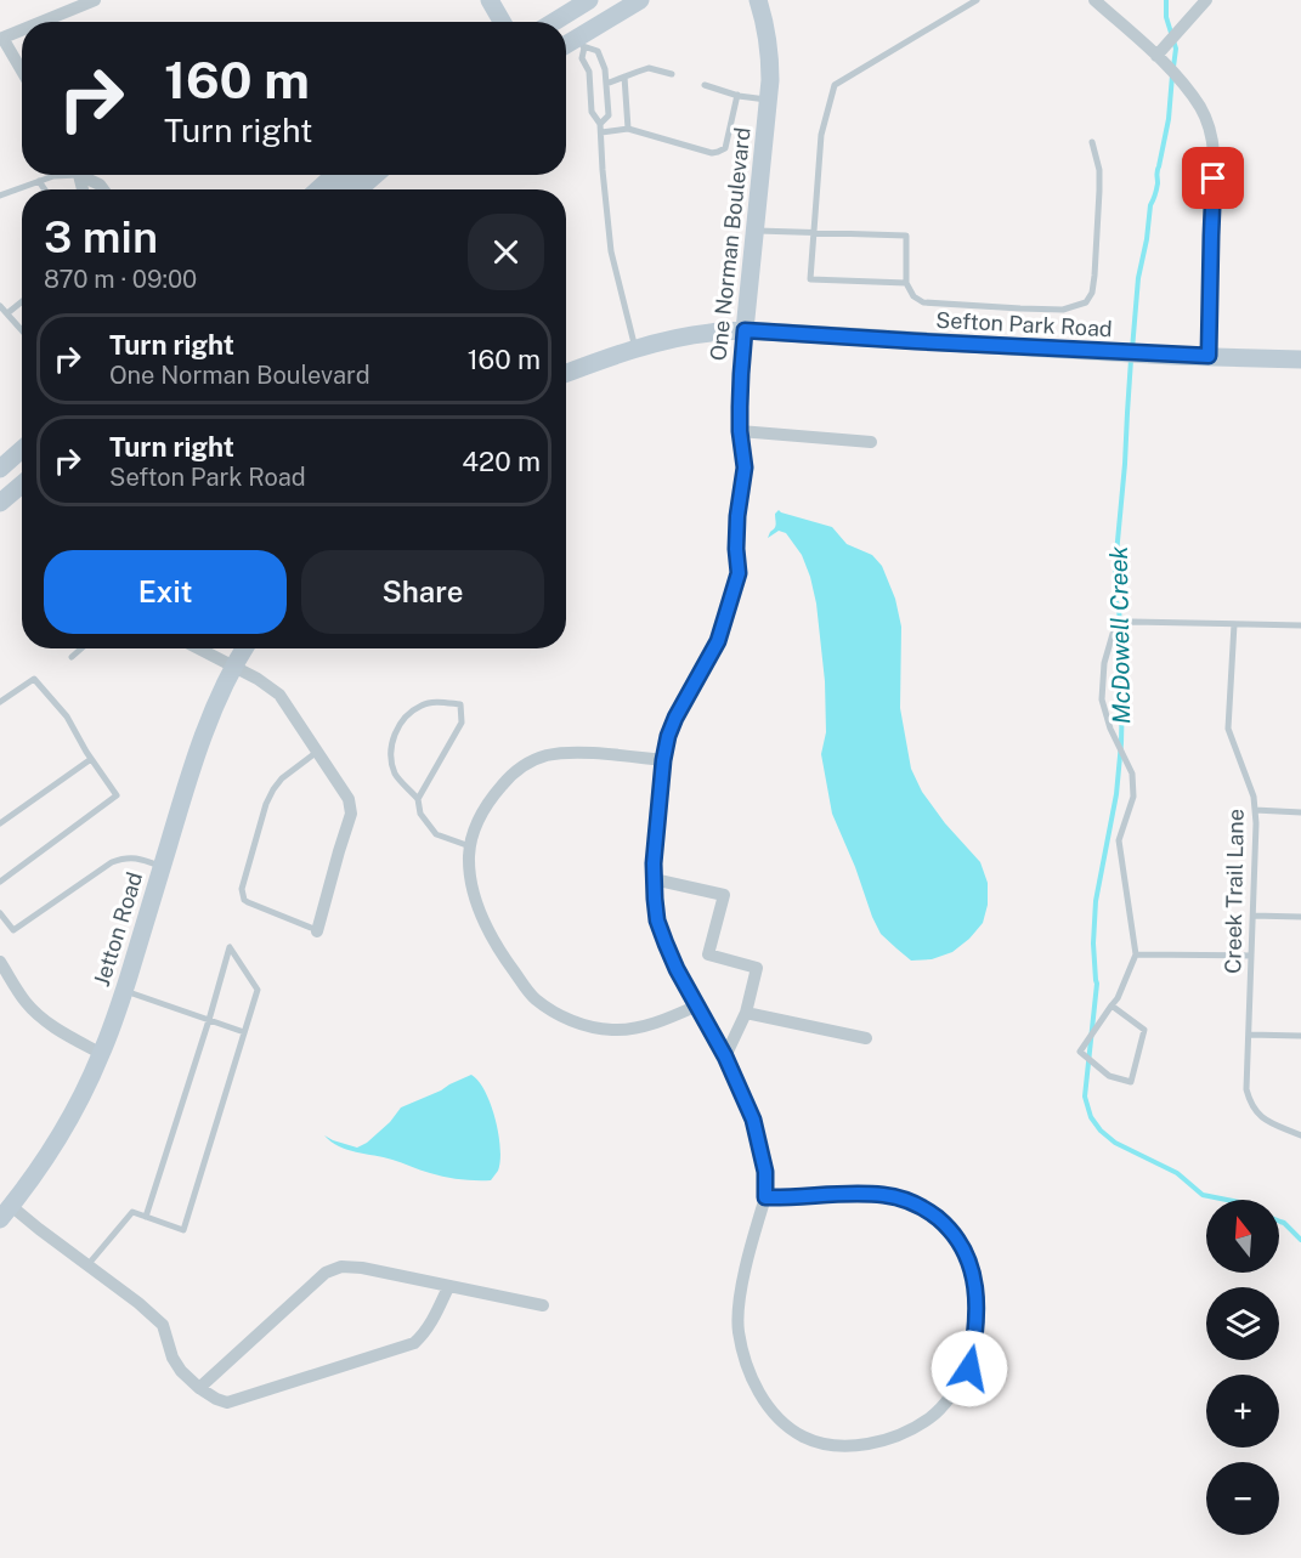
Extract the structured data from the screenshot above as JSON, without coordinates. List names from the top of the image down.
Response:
{
  "streets": {
    "street": ["One Norman Boulevard", "Sefton Park Road", "Jetton Road"],
    "lane": ["Creek Trail Lane"]
  },
  "crossings": [
    ["One Norman Boulevard", "Sefton Park Road"]
  ],
  "water": ["McDowell Creek"],
  "north": "top",
  "page": {
    "turn": ["160 m", "Turn right"],
    "heading": ["3 min", "870 m · 09:00"],
    "list": [
      {
        "name": "Turn right",
        "note": "One Norman Boulevard",
        "value": "160 m"
      },
      {
        "name": "Turn right",
        "note": "Sefton Park Road",
        "value": "420 m"
      }
    ],
    "buttons": ["Exit", "Share"],
    "map_buttons": ["+", "−"]
  }
}
